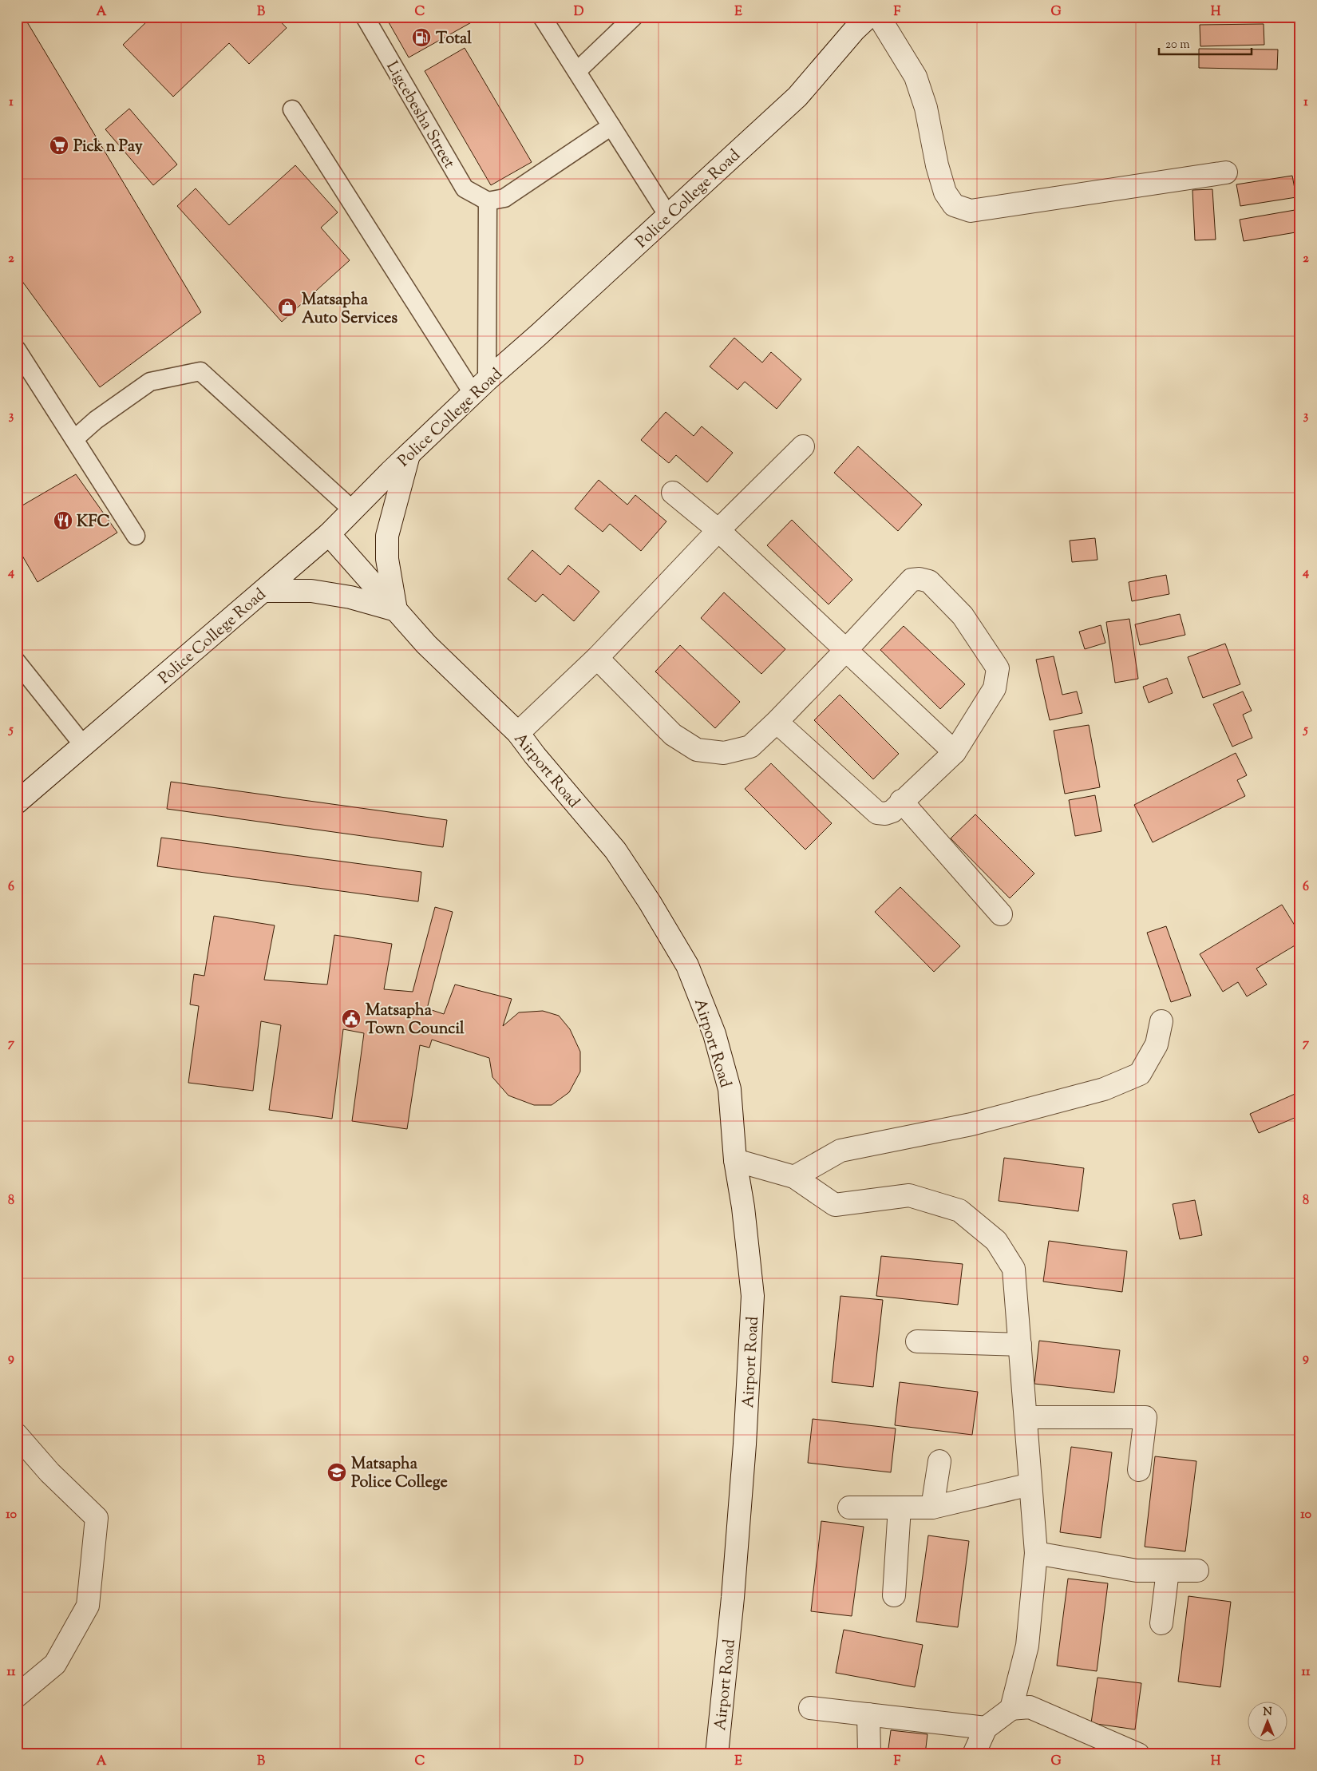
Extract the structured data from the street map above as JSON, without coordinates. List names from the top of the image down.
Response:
{
  "streets": {
    "street": ["Police College Road", "Airport Road"],
    "lane": ["Ligcebesha Street"]
  },
  "crossings": [
    ["Police College Road", "Airport Road"]
  ],
  "places": {
    "fuel station": ["Total"],
    "supermarket": ["Pick n Pay"],
    "shop": ["Matsapha Auto Services"],
    "restaurant": ["KFC"],
    "public building": ["Matsapha Town Council"],
    "school or university": ["Matsapha Police College"]
  },
  "scale_bar": "20 m",
  "north": "top",
  "grid": {
    "columns": [
      "A",
      "B",
      "C",
      "D",
      "E",
      "F",
      "G",
      "H"
    ],
    "rows": [
      "1",
      "2",
      "3",
      "4",
      "5",
      "6",
      "7",
      "8",
      "9",
      "10",
      "11"
    ]
  }
}
